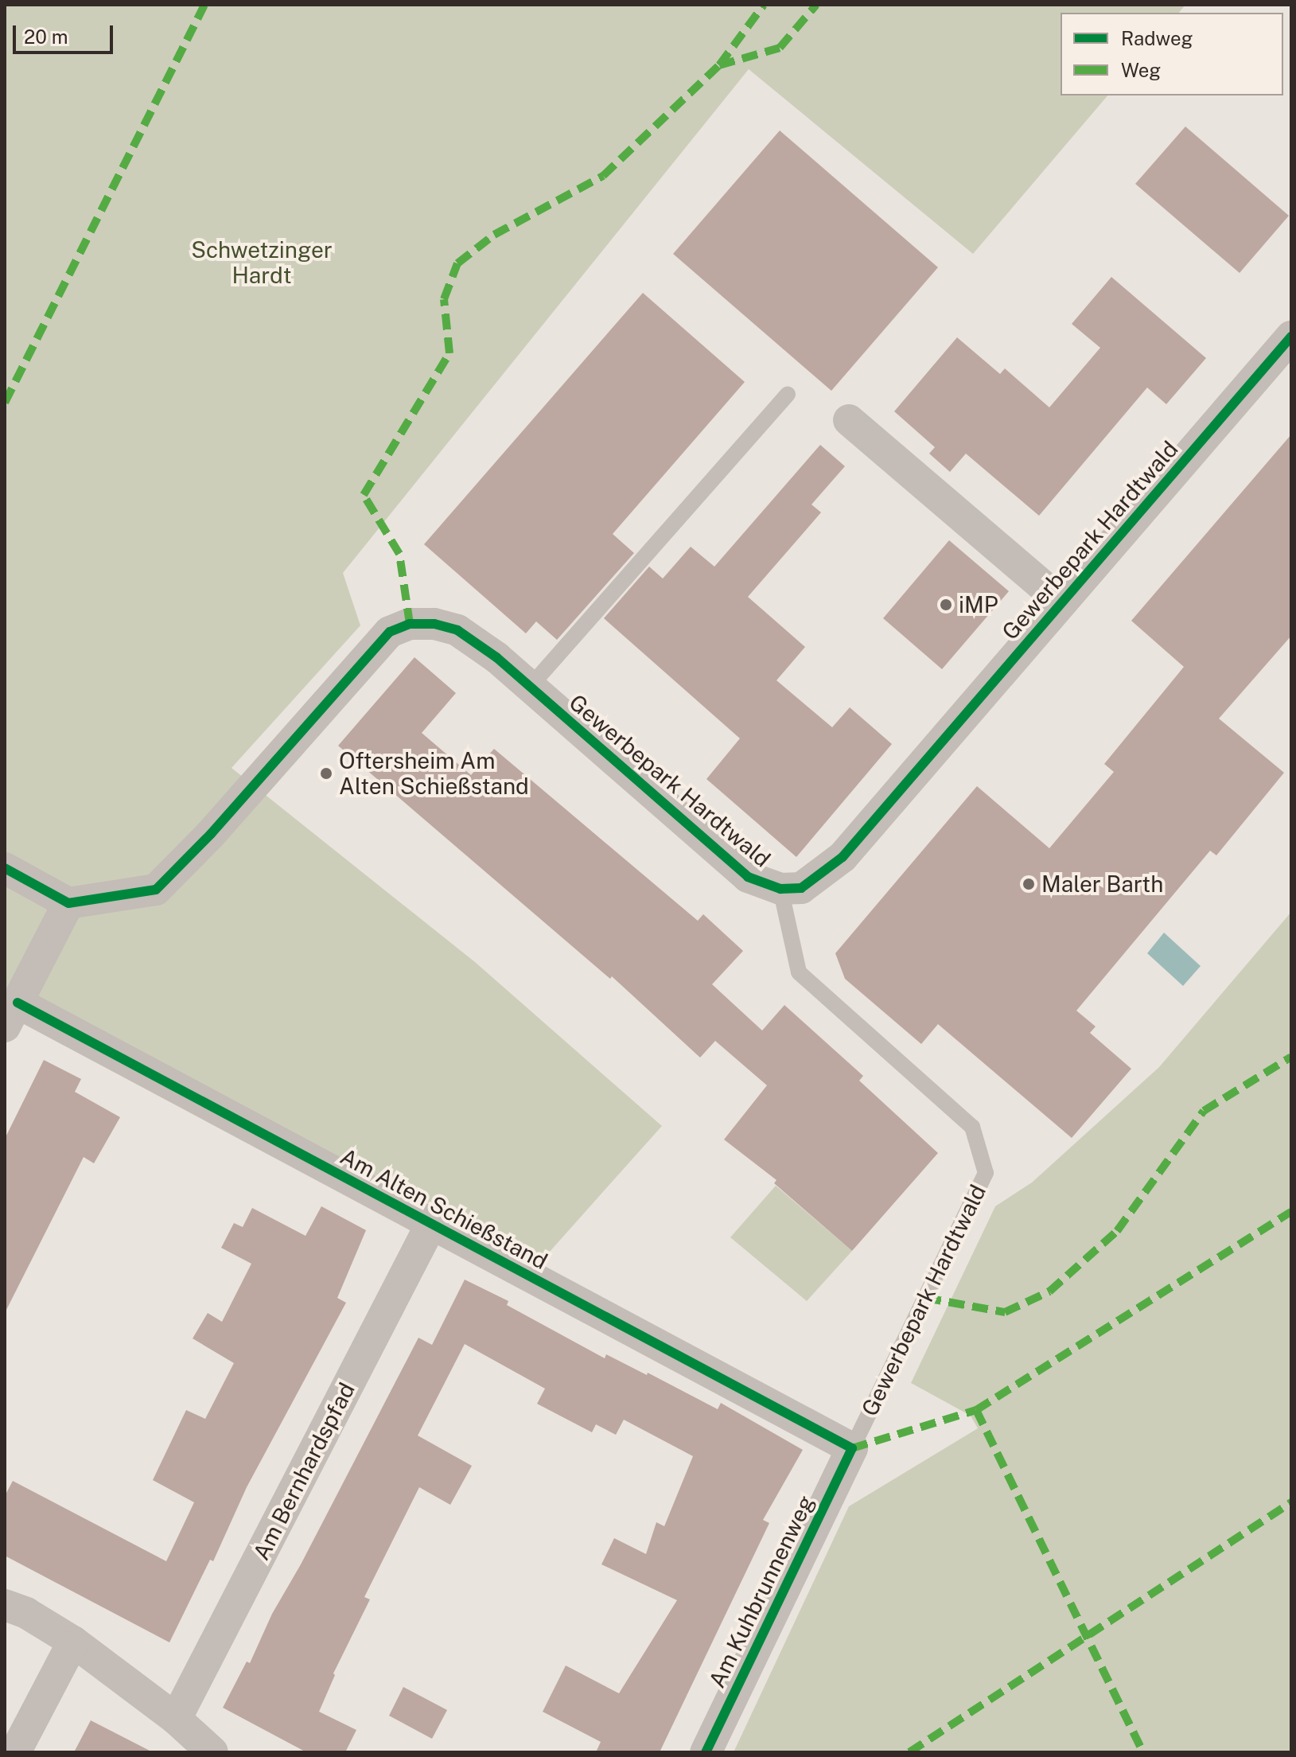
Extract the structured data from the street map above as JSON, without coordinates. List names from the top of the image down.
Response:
{
  "streets": {
    "street": [
      "Gewerbepark Hardtwald",
      "Am Alten Schießstand",
      "Am Bernhardspfad",
      "Am Kuhbrunnenweg"
    ]
  },
  "crossings": [
    ["Gewerbepark Hardtwald", "Am Alten Schießstand"],
    ["Gewerbepark Hardtwald", "Am Kuhbrunnenweg"],
    ["Am Alten Schießstand", "Am Bernhardspfad"],
    ["Am Alten Schießstand", "Am Kuhbrunnenweg"]
  ],
  "parks": ["Schwetzinger Hardt"],
  "places": ["iMP", "Oftersheim Am Alten Schießstand", "Maler Barth"],
  "legend": ["Radweg", "Weg"],
  "scale_bar": "20 m"
}
